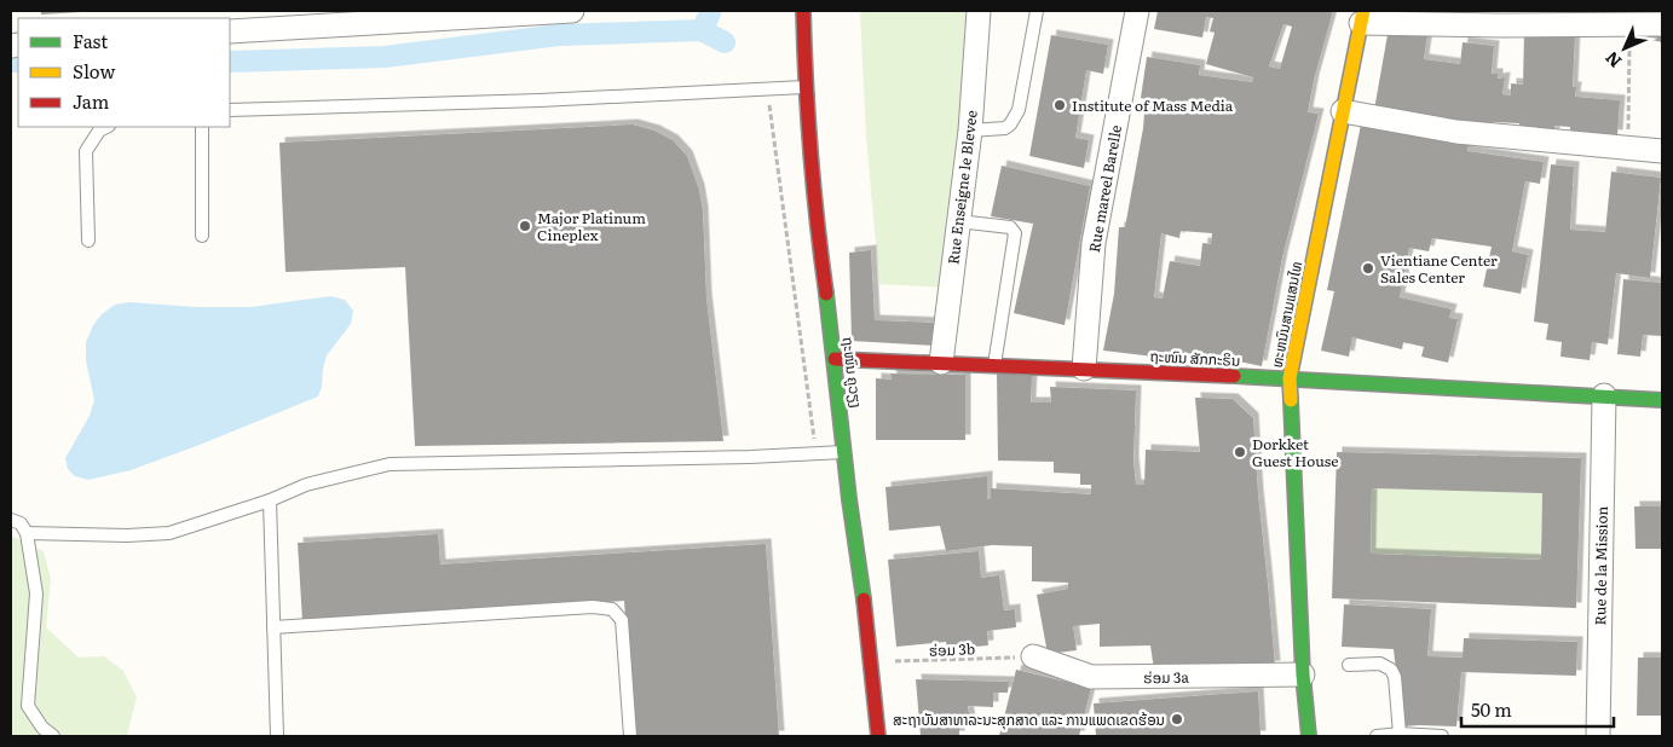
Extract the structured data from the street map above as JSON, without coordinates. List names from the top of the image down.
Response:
{
  "streets": {
    "street": [
      "Rue Enseigne le Blevee",
      "Rue mareel Barelle",
      "ທະຫນົນສາມແສນໄທ",
      "ຖະໜົນ ສັກກະຣິນ",
      "ຖະໜົນ ຄູວຽງ",
      "Rue de la Mission",
      "ຮ່ອມ 3a"
    ],
    "path": ["ຮ່ອມ 3b"]
  },
  "crossings": [
    ["Rue Enseigne le Blevee", "ຖະໜົນ ສັກກະຣິນ"],
    ["Rue mareel Barelle", "ຖະໜົນ ສັກກະຣິນ"],
    ["ທະຫນົນສາມແສນໄທ", "ຖະໜົນ ສັກກະຣິນ"],
    ["ທະຫນົນສາມແສນໄທ", "ຮ່ອມ 3a"],
    ["ຖະໜົນ ສັກກະຣິນ", "ຖະໜົນ ຄູວຽງ"],
    ["ຖະໜົນ ສັກກະຣິນ", "Rue de la Mission"],
    ["ຖະໜົນ ຄູວຽງ", "ຮ່ອມ 3b"],
    ["ຮ່ອມ 3b", "ຮ່ອມ 3a"]
  ],
  "places": [
    "Institute of Mass Media",
    "Major Platinum Cineplex",
    "Vientiane Center Sales Center",
    "Dorkket Guest House",
    "ສະຖາບັນສາທາລະນະສຸກສາດ ແລະ ການແພດເຂດຮ້ອນ"
  ],
  "legend": ["Fast", "Slow", "Jam"],
  "scale_bar": "50 m",
  "north": "bottom left"
}
